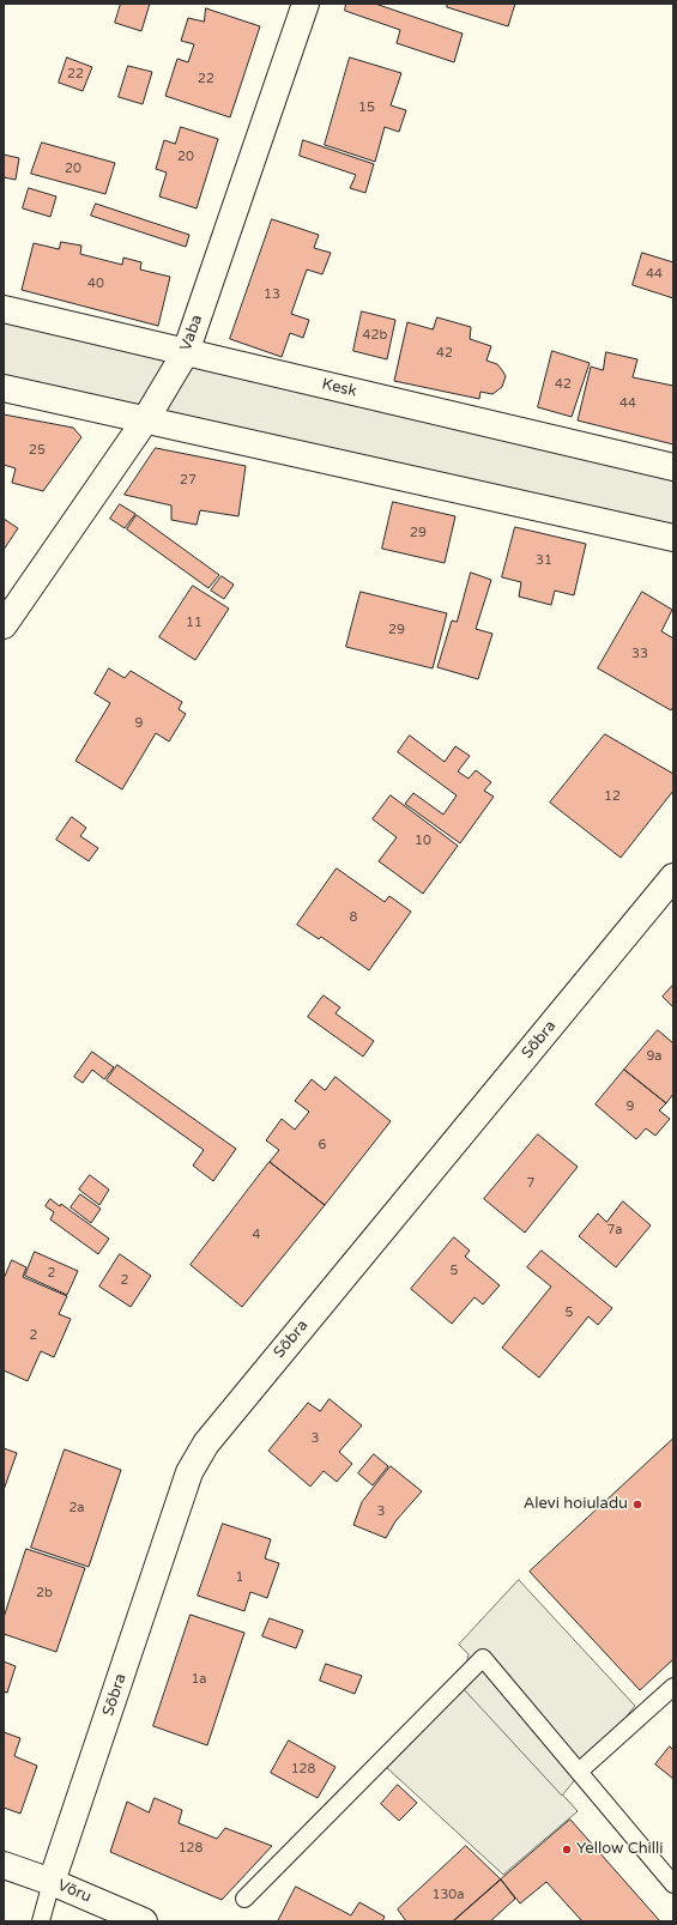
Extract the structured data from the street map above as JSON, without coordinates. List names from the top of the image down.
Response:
{
  "streets": {
    "street": [
      "Vaba",
      "Kesk",
      "Sõbra",
      "Võru"
    ]
  },
  "crossings": [
    ["Vaba", "Kesk"],
    ["Sõbra", "Võru"]
  ],
  "places": ["Alevi hoiuladu", "Yellow Chilli"],
  "house_numbers": [
    "22",
    "22",
    "15",
    "20",
    "20",
    "44",
    "40",
    "13",
    "42b",
    "42",
    "42",
    "44",
    "25",
    "27",
    "29",
    "31",
    "11",
    "29",
    "33",
    "9",
    "12",
    "10",
    "8",
    "9a",
    "9",
    "6",
    "7",
    "7a",
    "4",
    "5",
    "2",
    "2",
    "5",
    "2",
    "3",
    "2a",
    "3",
    "1",
    "2b",
    "1a",
    "128",
    "128",
    "130a"
  ]
}
